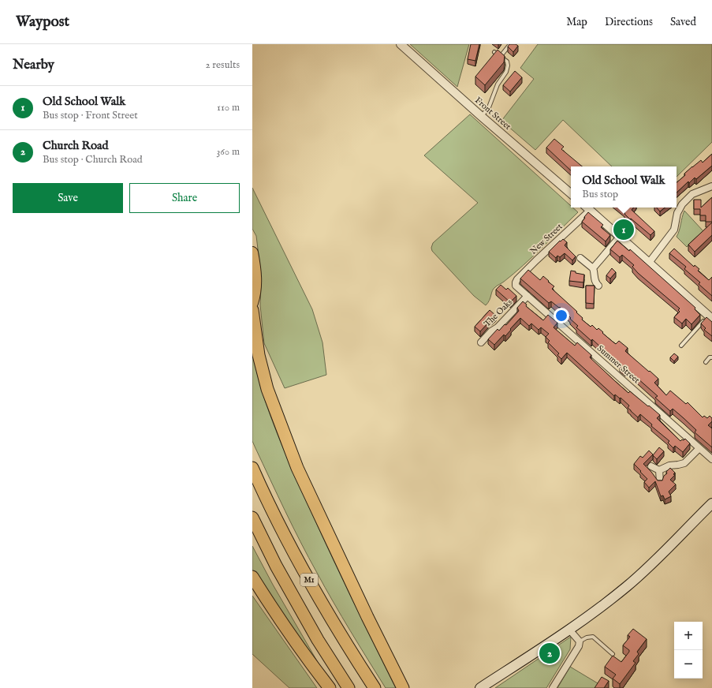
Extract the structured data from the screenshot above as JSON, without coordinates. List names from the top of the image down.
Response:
{
  "streets": {
    "highway": ["M1"],
    "street": [
      "Front Street",
      "New Street",
      "The Oaks",
      "Summer Street"
    ]
  },
  "crossings": [
    ["New Street", "Summer Street"],
    ["The Oaks", "Summer Street"]
  ],
  "page": {
    "header": "Waypost",
    "nav": ["Map", "Directions", "Saved"],
    "heading": ["Nearby", "2 results"],
    "list": [
      {
        "mark": "1",
        "name": "Old School Walk",
        "note": "Bus stop · Front Street",
        "value": "110 m"
      },
      {
        "mark": "2",
        "name": "Church Road",
        "note": "Bus stop · Church Road",
        "value": "360 m"
      }
    ],
    "popup": ["Old School Walk", "Bus stop"],
    "buttons": ["Save", "Share"],
    "pins": ["1", "2"],
    "map_buttons": ["+", "−"]
  }
}
